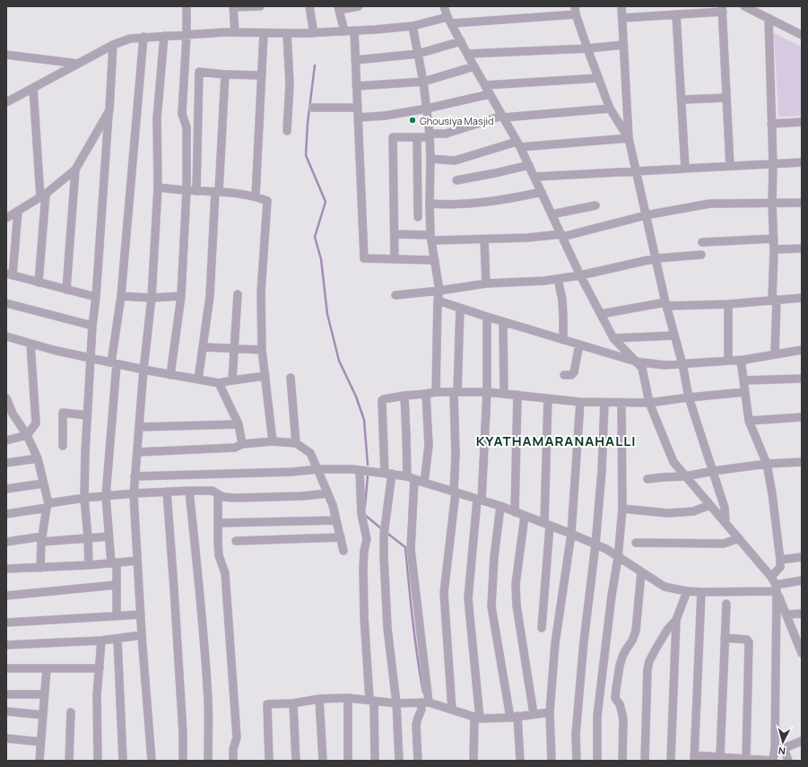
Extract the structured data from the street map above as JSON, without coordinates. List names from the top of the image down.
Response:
{
  "districts": ["KYATHAMARANAHALLI"],
  "places": ["Ghousiya Masjid"],
  "north": "bottom"
}
